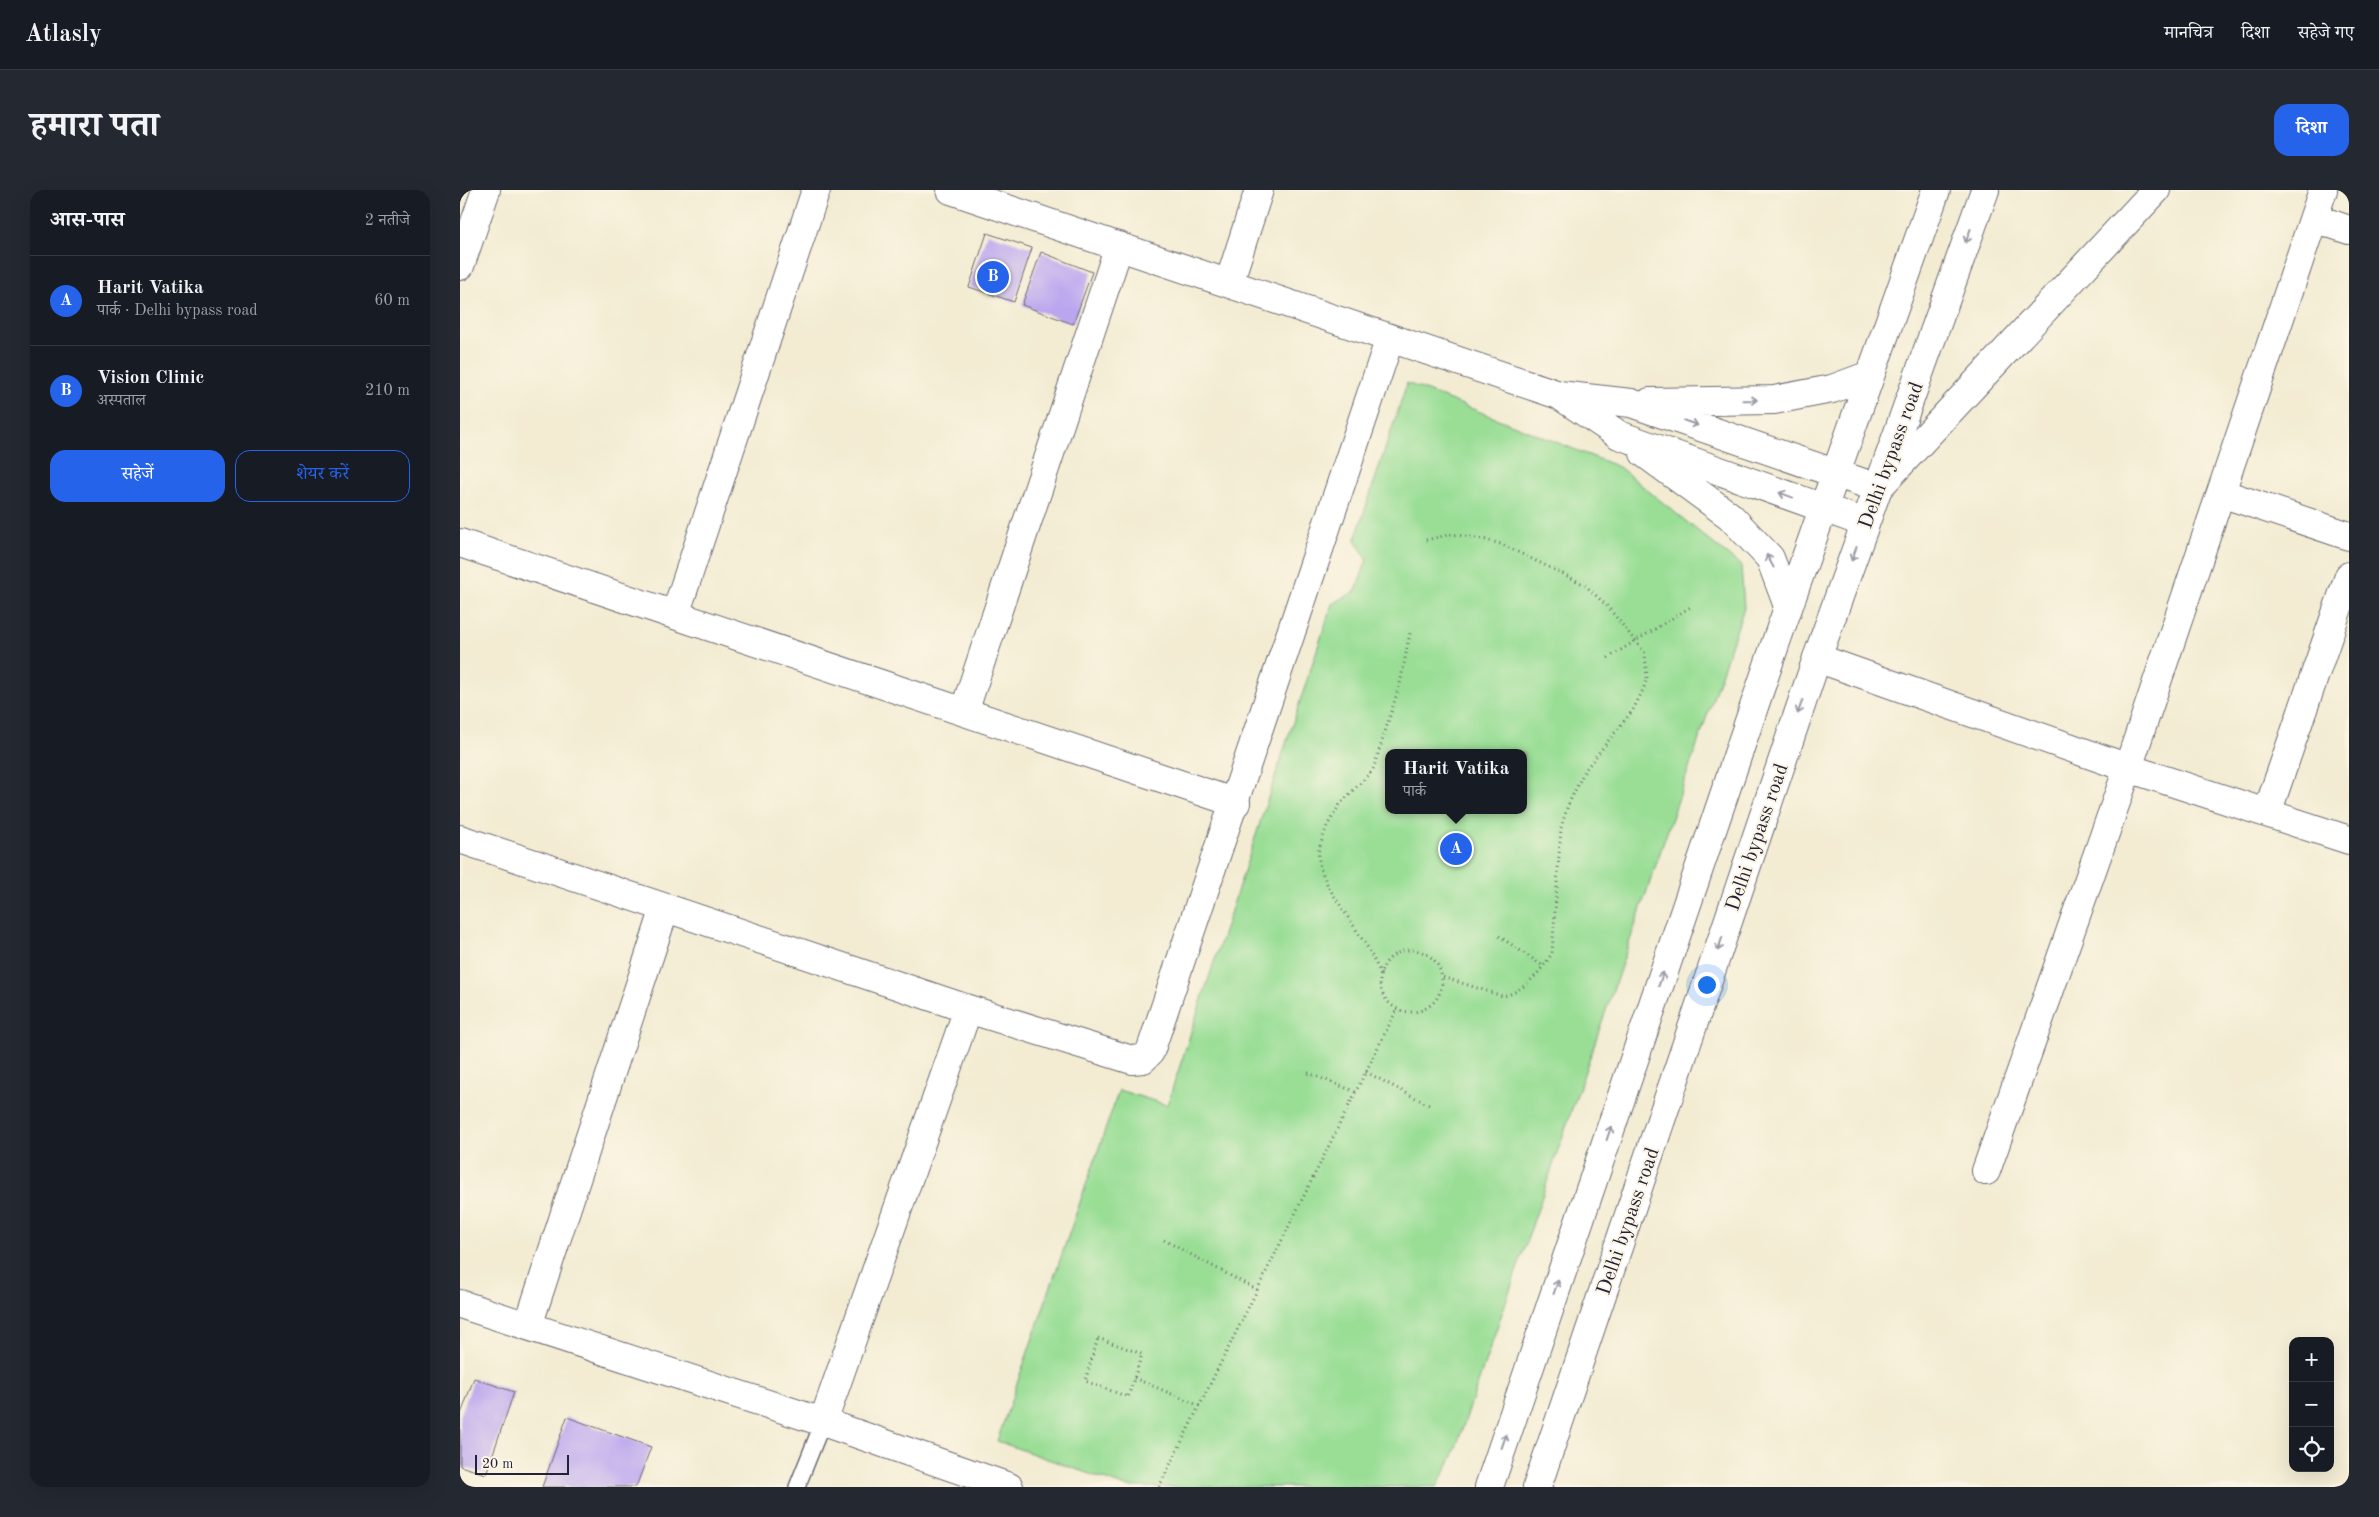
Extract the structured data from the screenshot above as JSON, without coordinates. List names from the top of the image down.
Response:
{
  "streets": {
    "street": ["Delhi bypass road"]
  },
  "scale_bar": "20 m",
  "page": {
    "header": "Atlasly",
    "nav": ["मानचित्र", "दिशा", "सहेजे गए"],
    "title": "हमारा पता",
    "buttons": [
      "दिशा",
      ["सहेजें", "शेयर करें"]
    ],
    "heading": ["आस-पास", "2 नतीजे"],
    "list": [
      {
        "mark": "A",
        "name": "Harit Vatika",
        "note": "पार्क · Delhi bypass road",
        "value": "60 m"
      },
      {
        "mark": "B",
        "name": "Vision Clinic",
        "note": "अस्पताल",
        "value": "210 m"
      }
    ],
    "pins": ["B", "A"],
    "popup": ["Harit Vatika", "पार्क"],
    "map_buttons": ["+", "−"],
    "scale": "20 m"
  }
}
